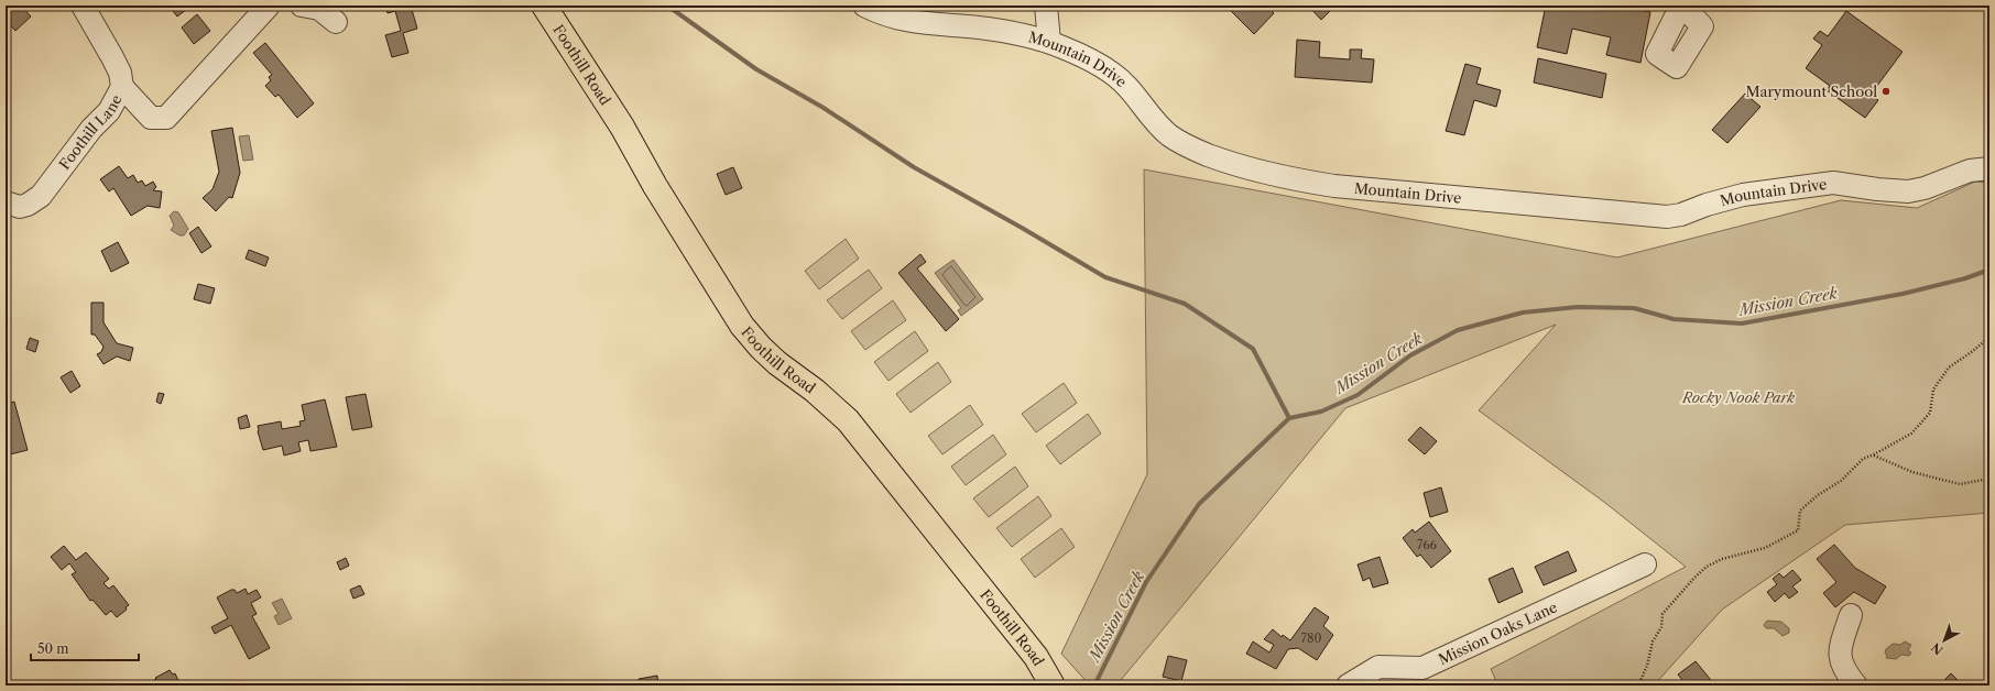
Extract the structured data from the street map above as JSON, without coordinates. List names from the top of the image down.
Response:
{
  "streets": {
    "main road": ["Foothill Road"],
    "street": ["Mountain Drive", "Foothill Lane", "Mission Oaks Lane"]
  },
  "water": ["Mission Creek"],
  "parks": ["Rocky Nook Park"],
  "places": ["Marymount School"],
  "house_numbers": ["766", "780"],
  "scale_bar": "50 m",
  "north": "bottom left"
}
